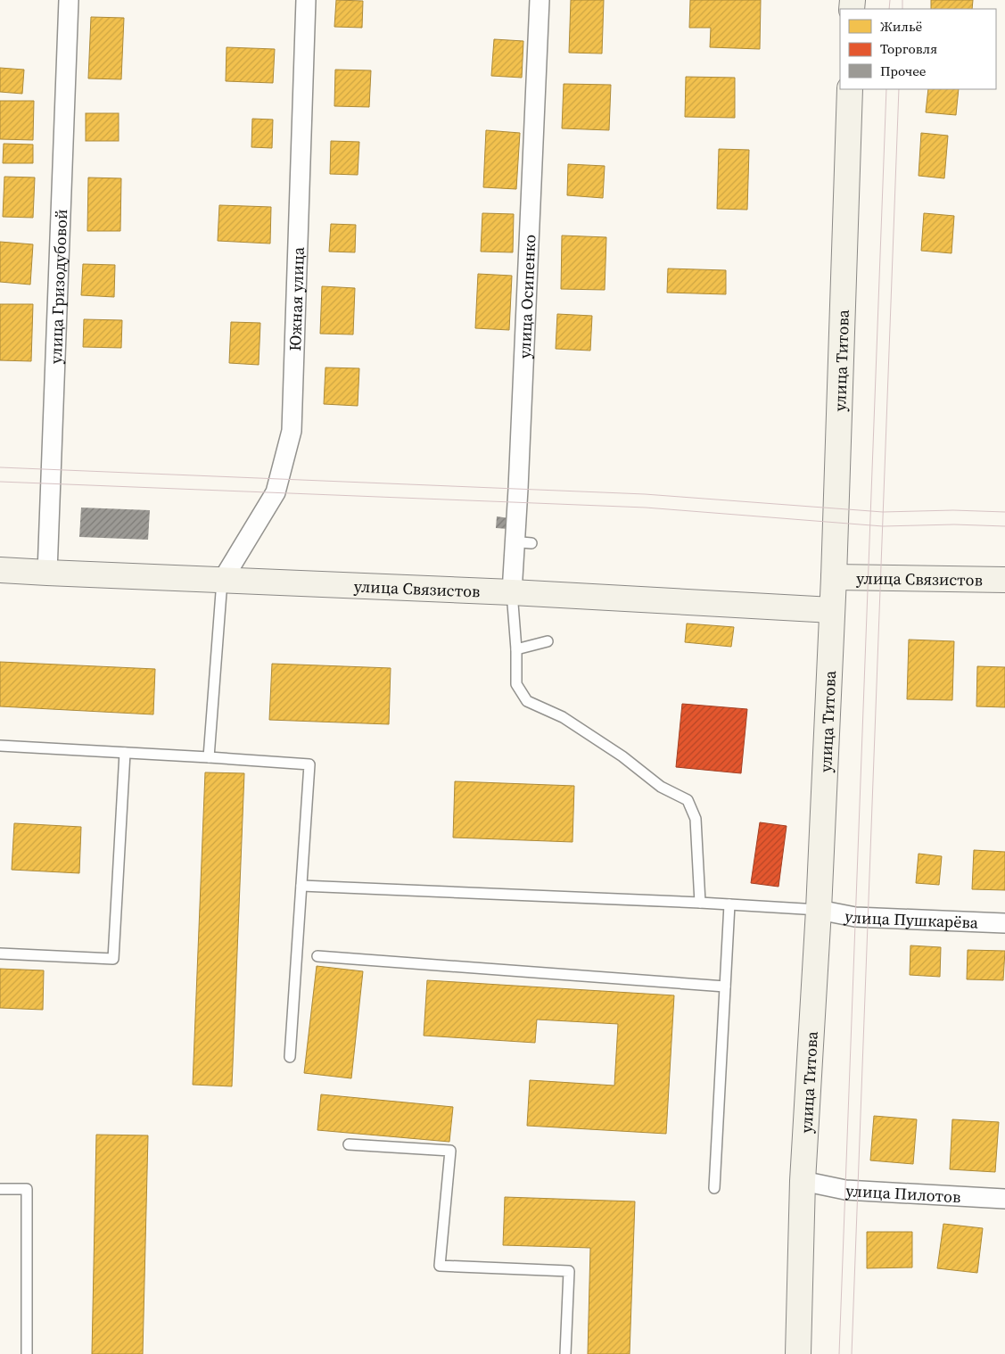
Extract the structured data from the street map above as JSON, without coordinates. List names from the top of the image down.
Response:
{
  "streets": {
    "street": [
      "улица Гризодубовой",
      "улица Осипенко",
      "Южная улица",
      "улица Титова",
      "улица Связистов",
      "улица Пушкарёва",
      "улица Пилотов"
    ]
  },
  "crossings": [
    ["улица Гризодубовой", "улица Связистов"],
    ["улица Осипенко", "улица Связистов"],
    ["Южная улица", "улица Связистов"],
    ["улица Титова", "улица Связистов"],
    ["улица Титова", "улица Пушкарёва"],
    ["улица Титова", "улица Пилотов"]
  ],
  "legend": ["Жильё", "Торговля", "Прочее"]
}
